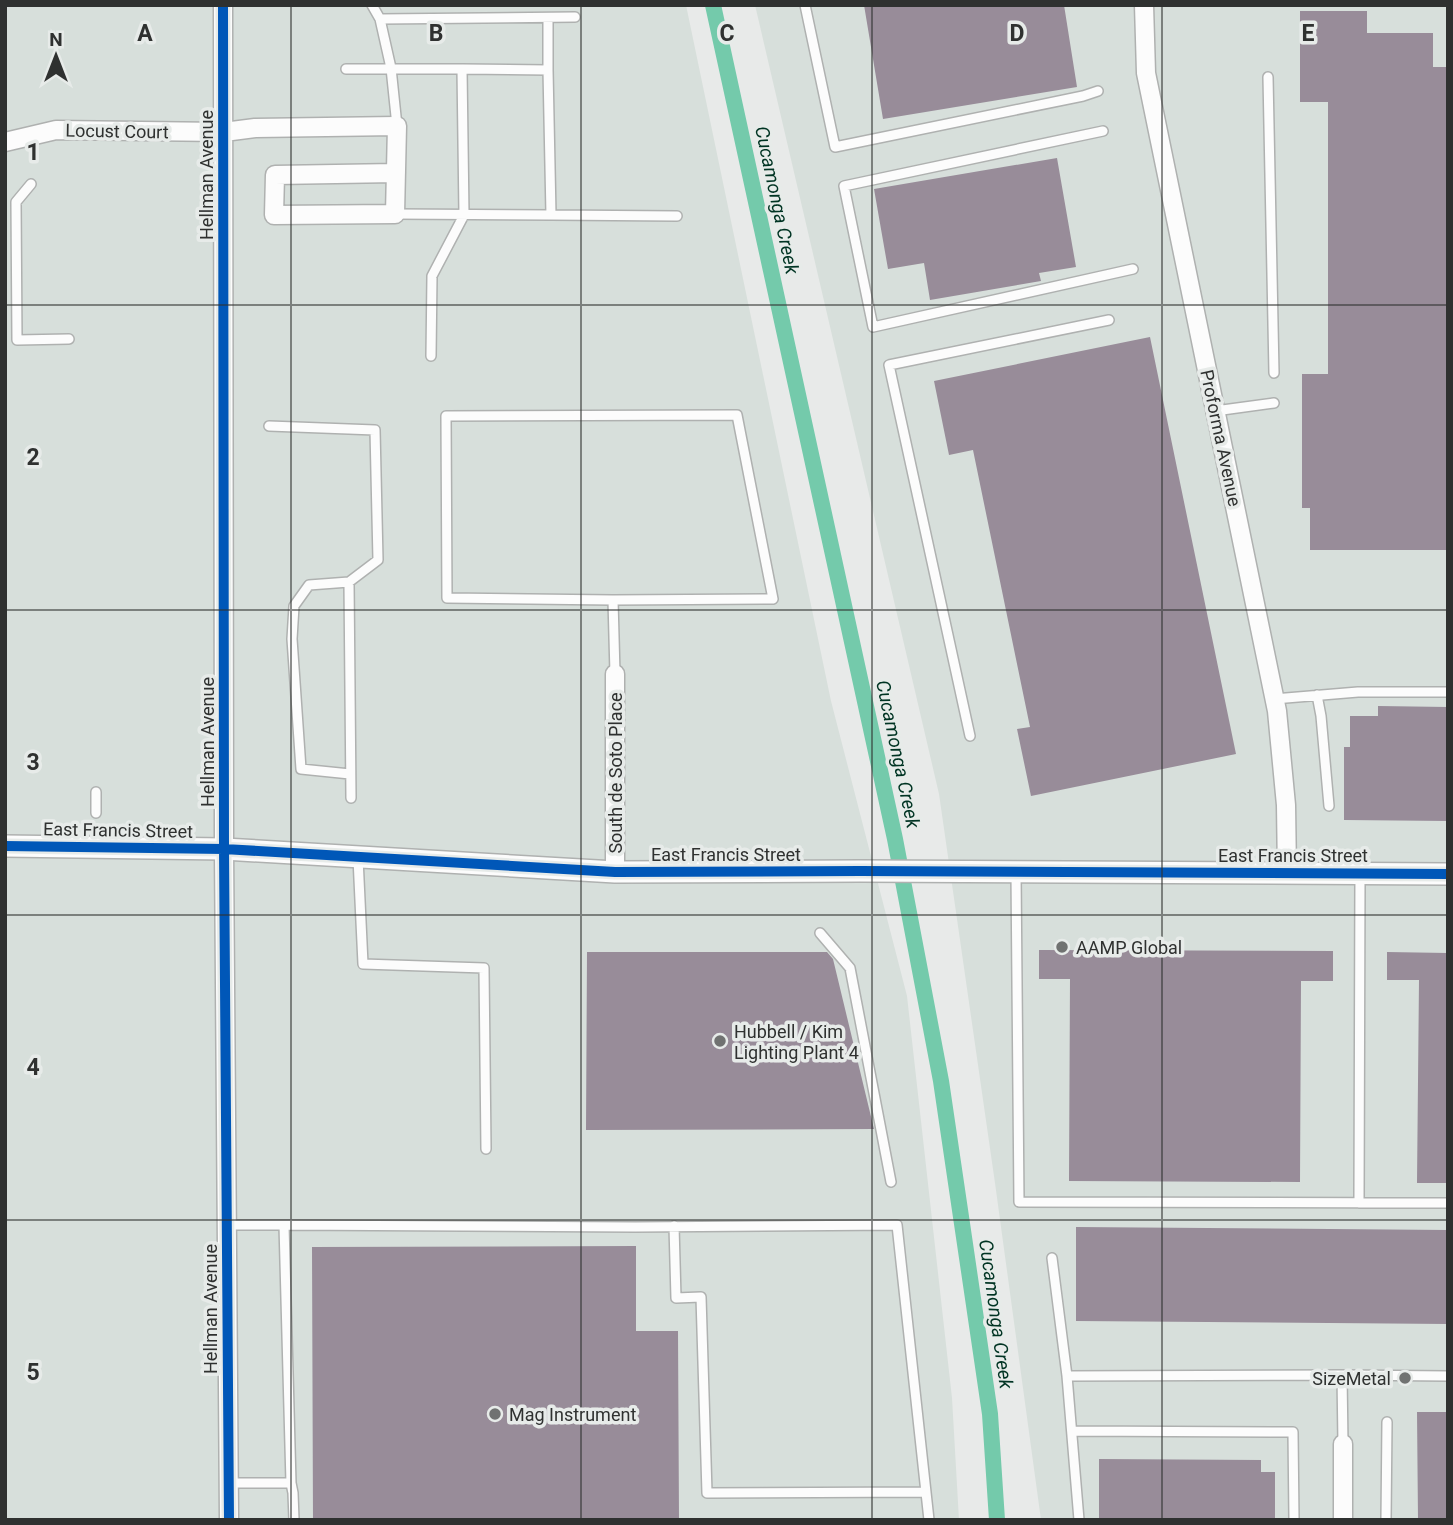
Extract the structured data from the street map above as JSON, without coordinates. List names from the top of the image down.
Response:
{
  "streets": {
    "street": [
      "Locust Court",
      "Hellman Avenue",
      "Proforma Avenue",
      "South de Soto Place",
      "East Francis Street"
    ]
  },
  "crossings": [
    ["Locust Court", "Hellman Avenue"],
    ["Hellman Avenue", "East Francis Street"],
    ["Proforma Avenue", "East Francis Street"],
    ["South de Soto Place", "East Francis Street"]
  ],
  "water": ["Cucamonga Creek"],
  "places": [
    "AAMP Global",
    "Hubbell / Kim Lighting Plant 4",
    "SizeMetal",
    "Mag Instrument"
  ],
  "north": "top",
  "grid": {
    "columns": [
      "A",
      "B",
      "C",
      "D",
      "E"
    ],
    "rows": [
      "1",
      "2",
      "3",
      "4",
      "5"
    ]
  }
}
